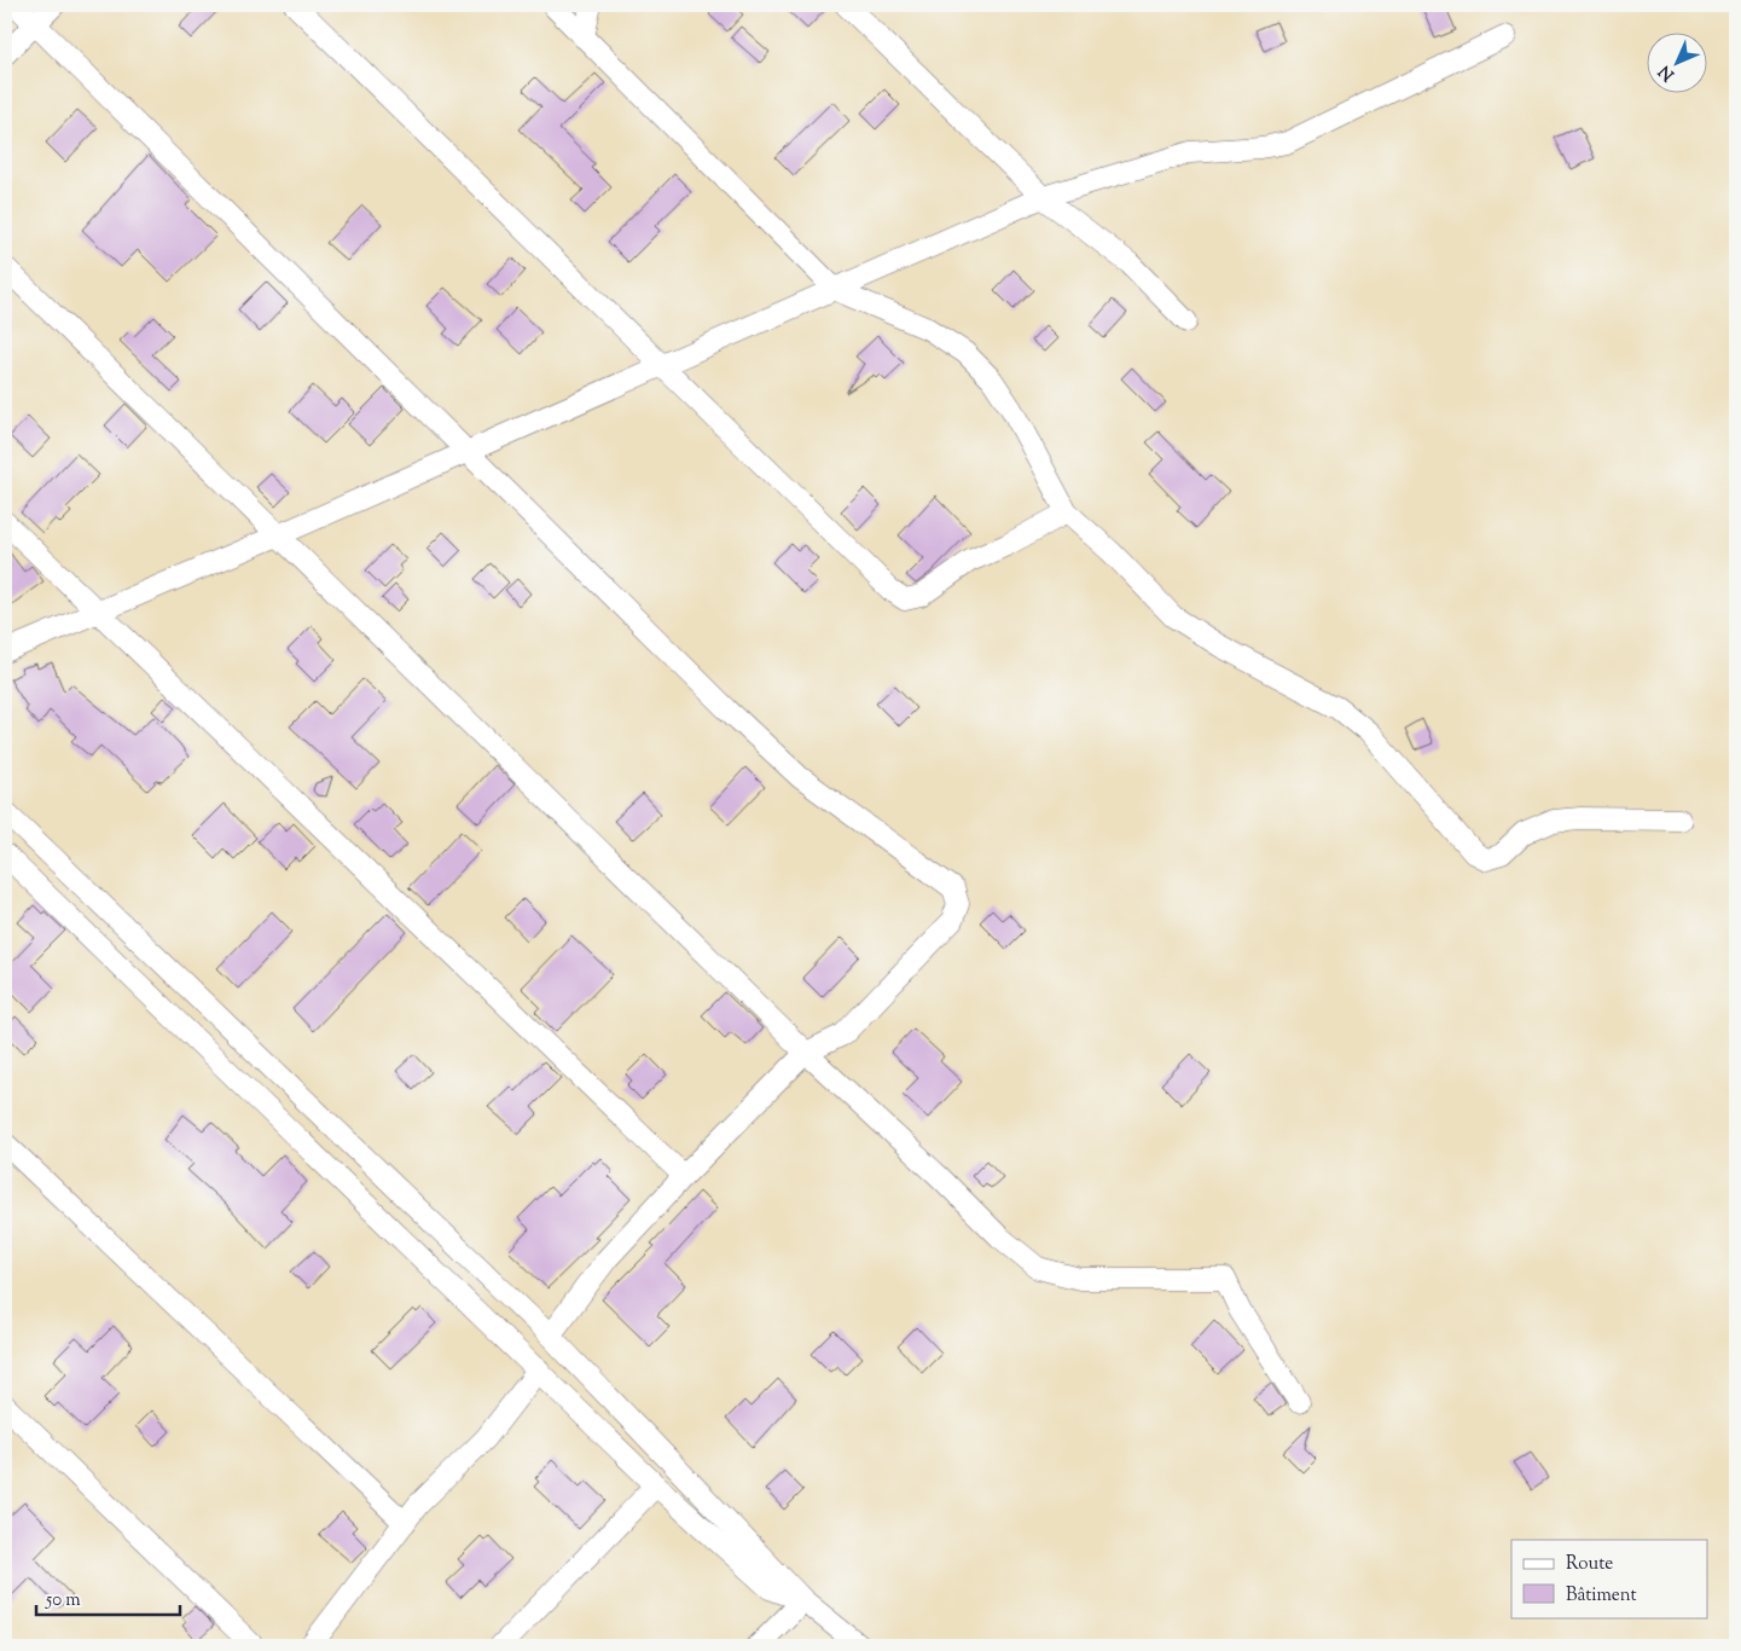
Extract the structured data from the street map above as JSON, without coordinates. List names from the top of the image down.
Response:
{
  "legend": ["Route", "Bâtiment"],
  "scale_bar": "50 m",
  "north": "bottom left"
}
